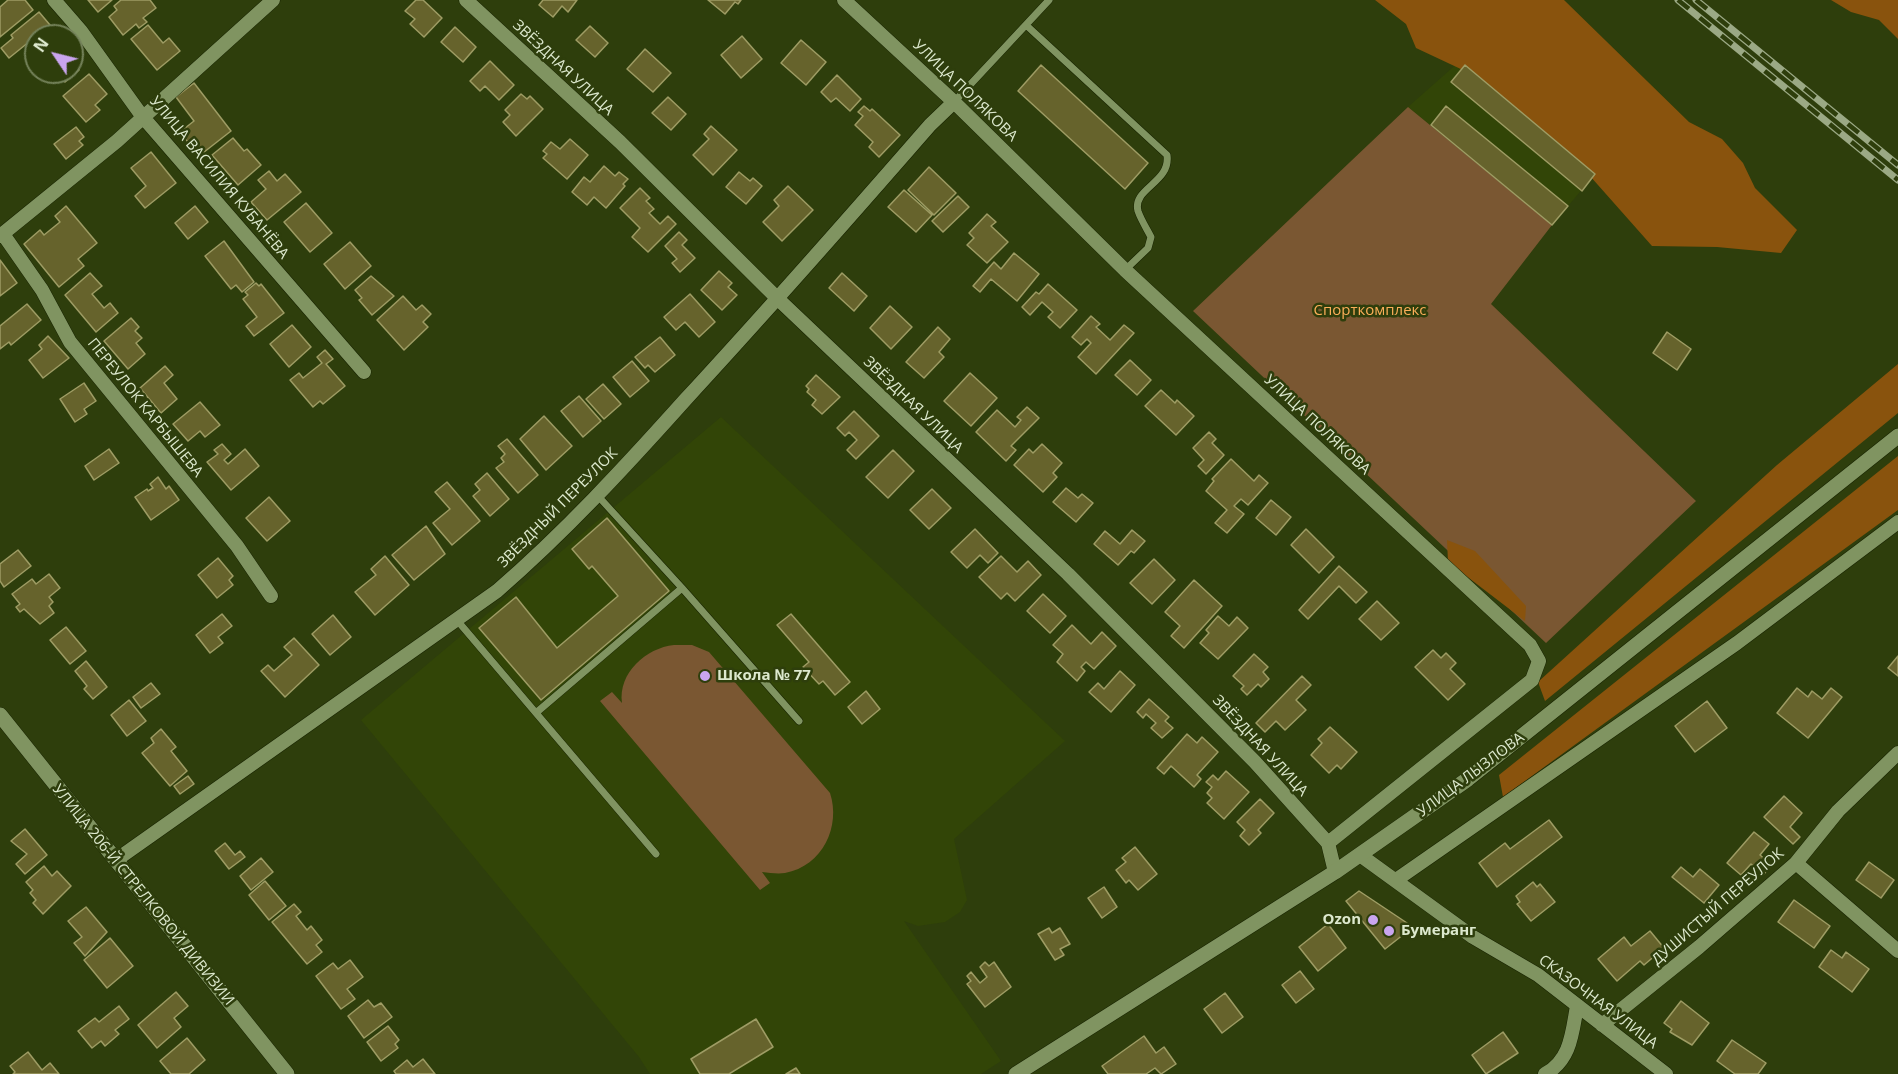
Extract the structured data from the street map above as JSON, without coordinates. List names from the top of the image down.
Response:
{
  "streets": {
    "main road": ["УЛИЦА ЛЫЗЛОВА", "УЛИЦА 206-Й СТРЕЛКОВОЙ ДИВИЗИИ"],
    "street": [
      "ЗВЁЗДНАЯ УЛИЦА",
      "УЛИЦА ПОЛЯКОВА",
      "УЛИЦА ВАСИЛИЯ КУБАНЁВА",
      "ПЕРЕУЛОК КАРБЫШЕВА",
      "ЗВЁЗДНЫЙ ПЕРЕУЛОК",
      "ДУШИСТЫЙ ПЕРЕУЛОК",
      "СКАЗОЧНАЯ УЛИЦА"
    ]
  },
  "crossings": [
    ["ЗВЁЗДНАЯ УЛИЦА", "УЛИЦА ПОЛЯКОВА"],
    ["ЗВЁЗДНАЯ УЛИЦА", "ЗВЁЗДНЫЙ ПЕРЕУЛОК"],
    ["УЛИЦА ПОЛЯКОВА", "ЗВЁЗДНЫЙ ПЕРЕУЛОК"],
    ["ЗВЁЗДНЫЙ ПЕРЕУЛОК", "УЛИЦА 206-Й СТРЕЛКОВОЙ ДИВИЗИИ"],
    ["УЛИЦА ЛЫЗЛОВА", "СКАЗОЧНАЯ УЛИЦА"],
    ["ДУШИСТЫЙ ПЕРЕУЛОК", "СКАЗОЧНАЯ УЛИЦА"]
  ],
  "parks": ["Спорткомплекс"],
  "places": ["Школа № 77", "Ozon", "Бумеранг"],
  "north": "top left"
}
